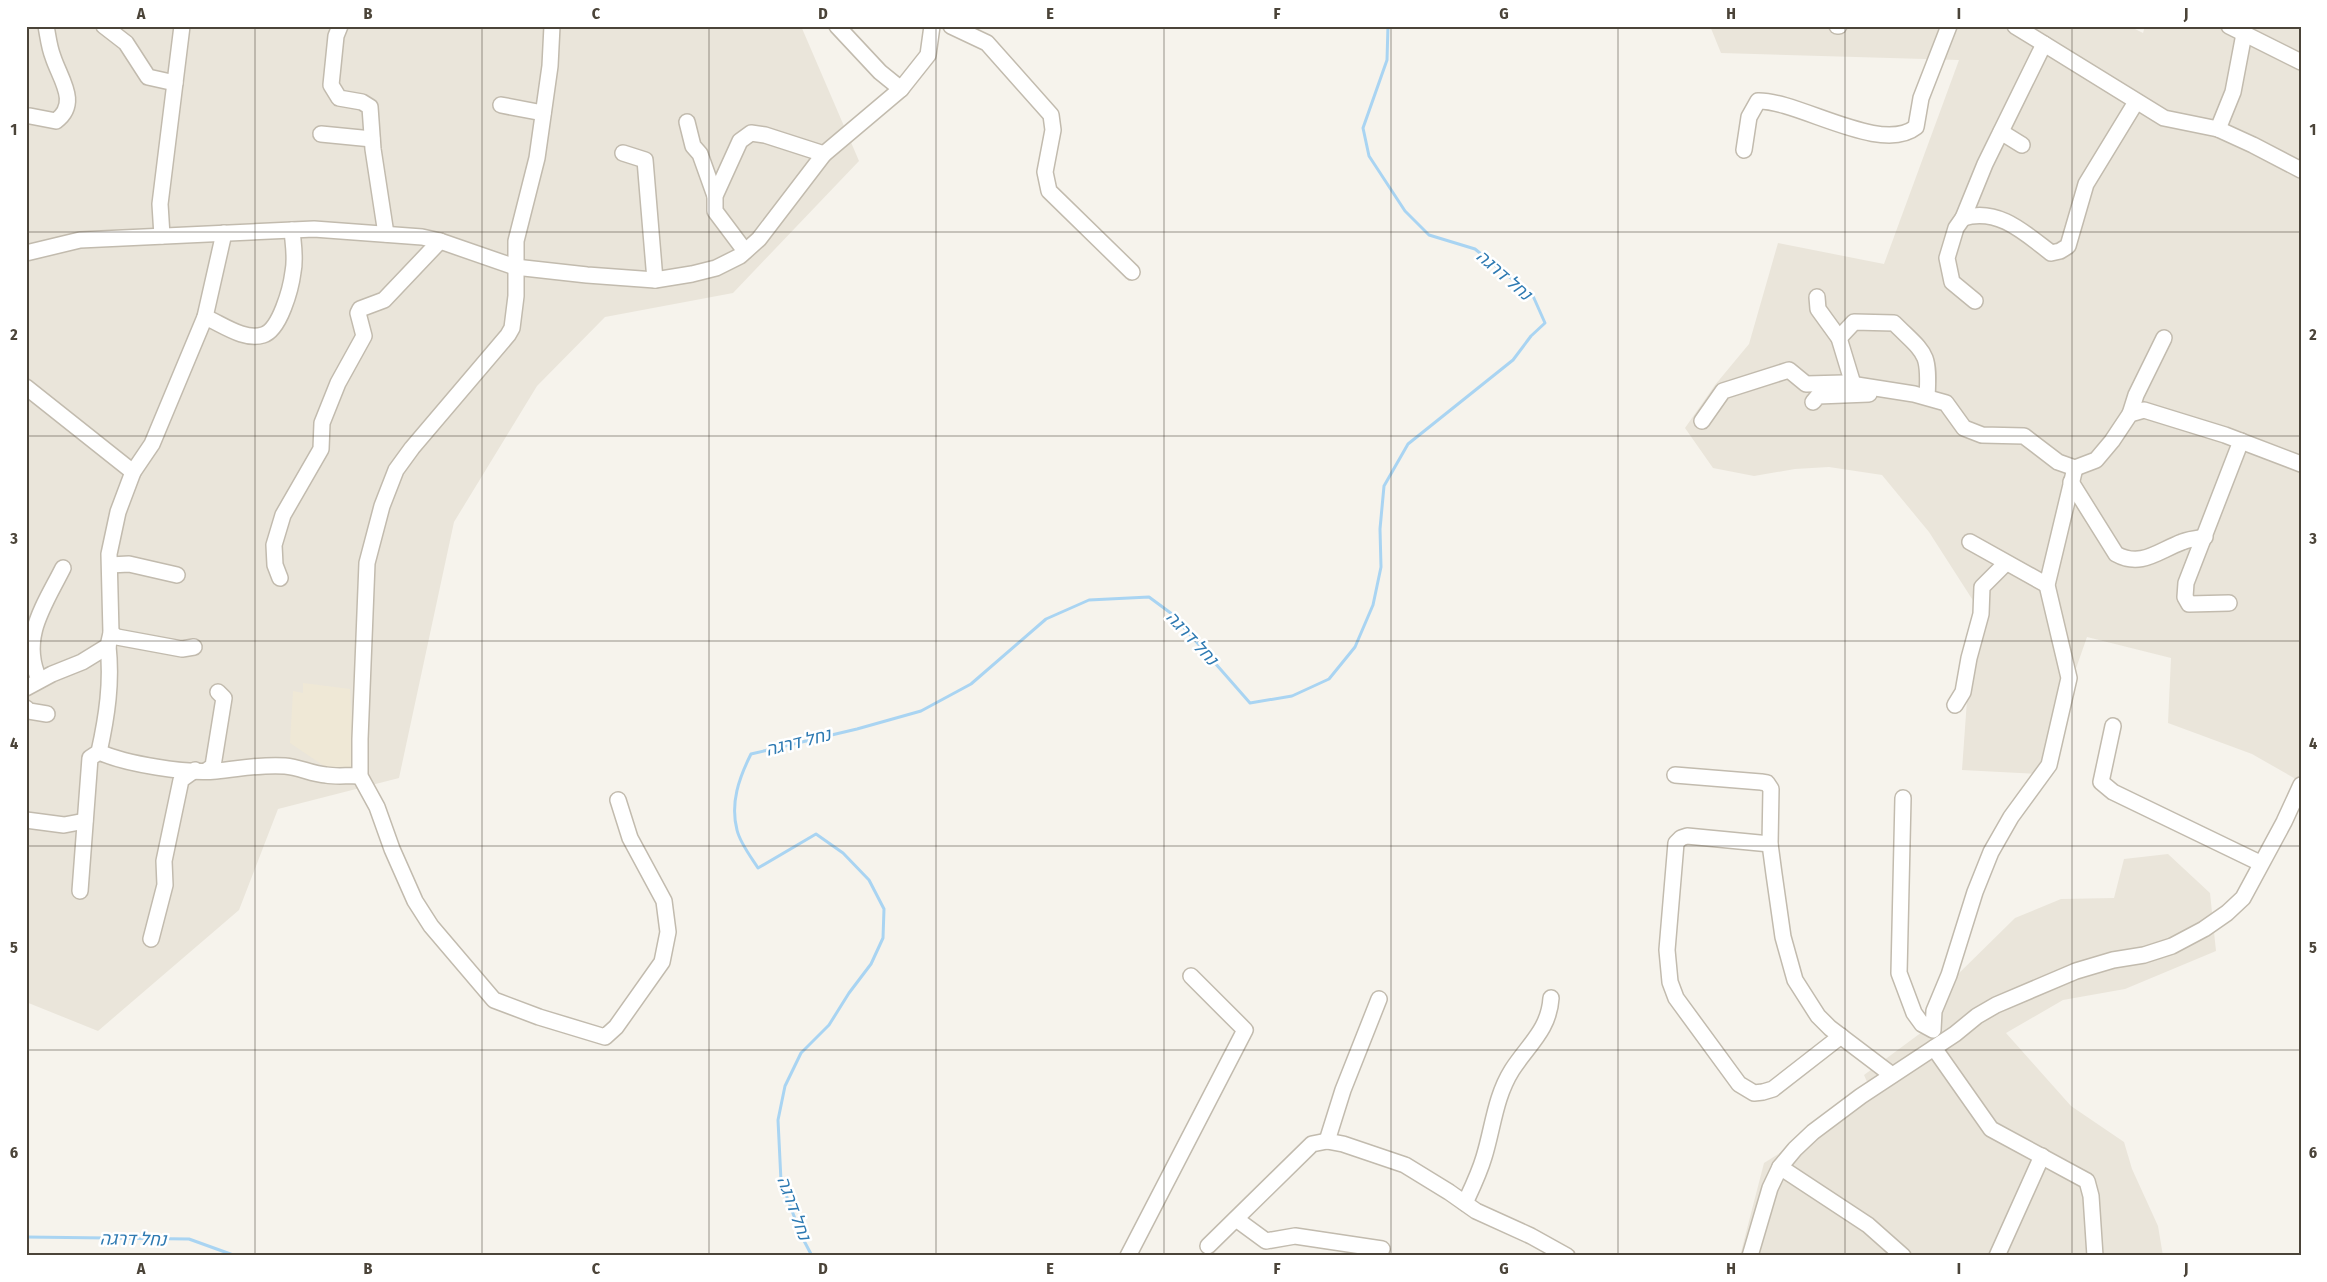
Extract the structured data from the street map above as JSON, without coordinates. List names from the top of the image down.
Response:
{
  "water": ["נחל דרגה"],
  "grid": {
    "columns": [
      "A",
      "B",
      "C",
      "D",
      "E",
      "F",
      "G",
      "H",
      "I",
      "J"
    ],
    "rows": [
      "1",
      "2",
      "3",
      "4",
      "5",
      "6"
    ]
  }
}
